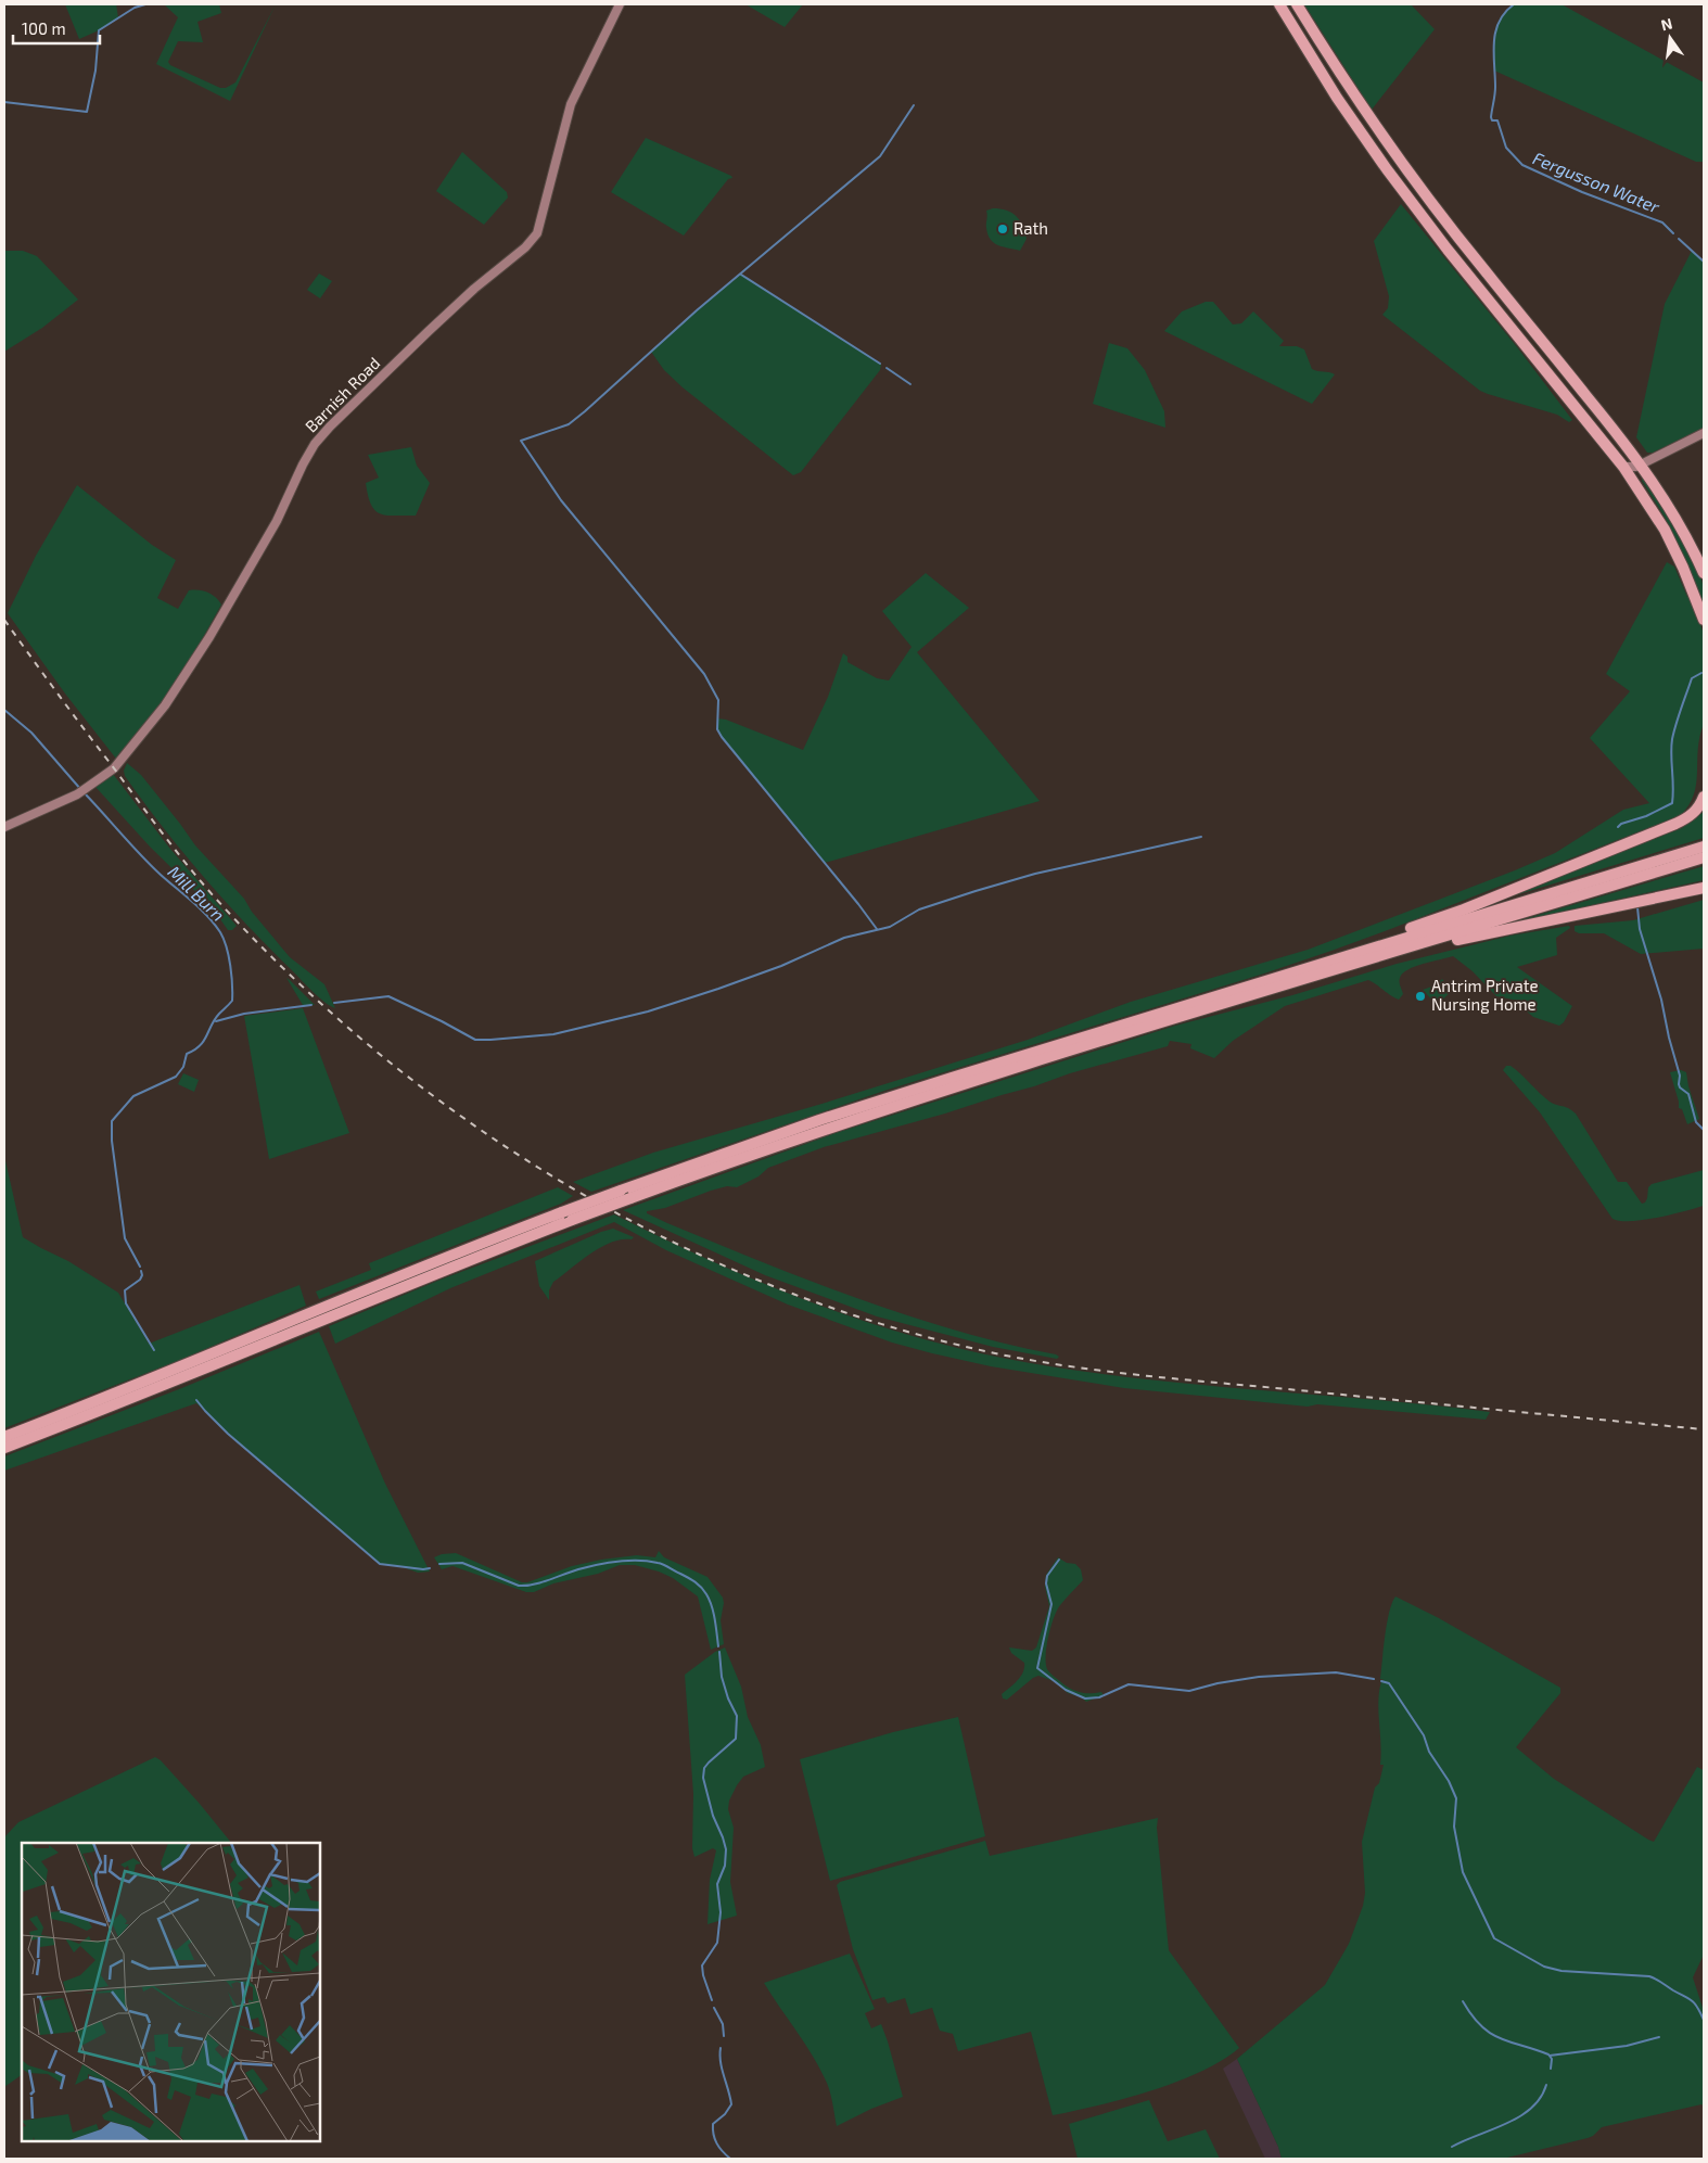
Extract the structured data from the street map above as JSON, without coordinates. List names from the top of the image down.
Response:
{
  "streets": {
    "street": ["Barnish Road"]
  },
  "water": ["Fergusson Water", "Mill Burn"],
  "places": ["Rath", "Antrim Private Nursing Home"],
  "scale_bar": "100 m",
  "north": "top"
}
